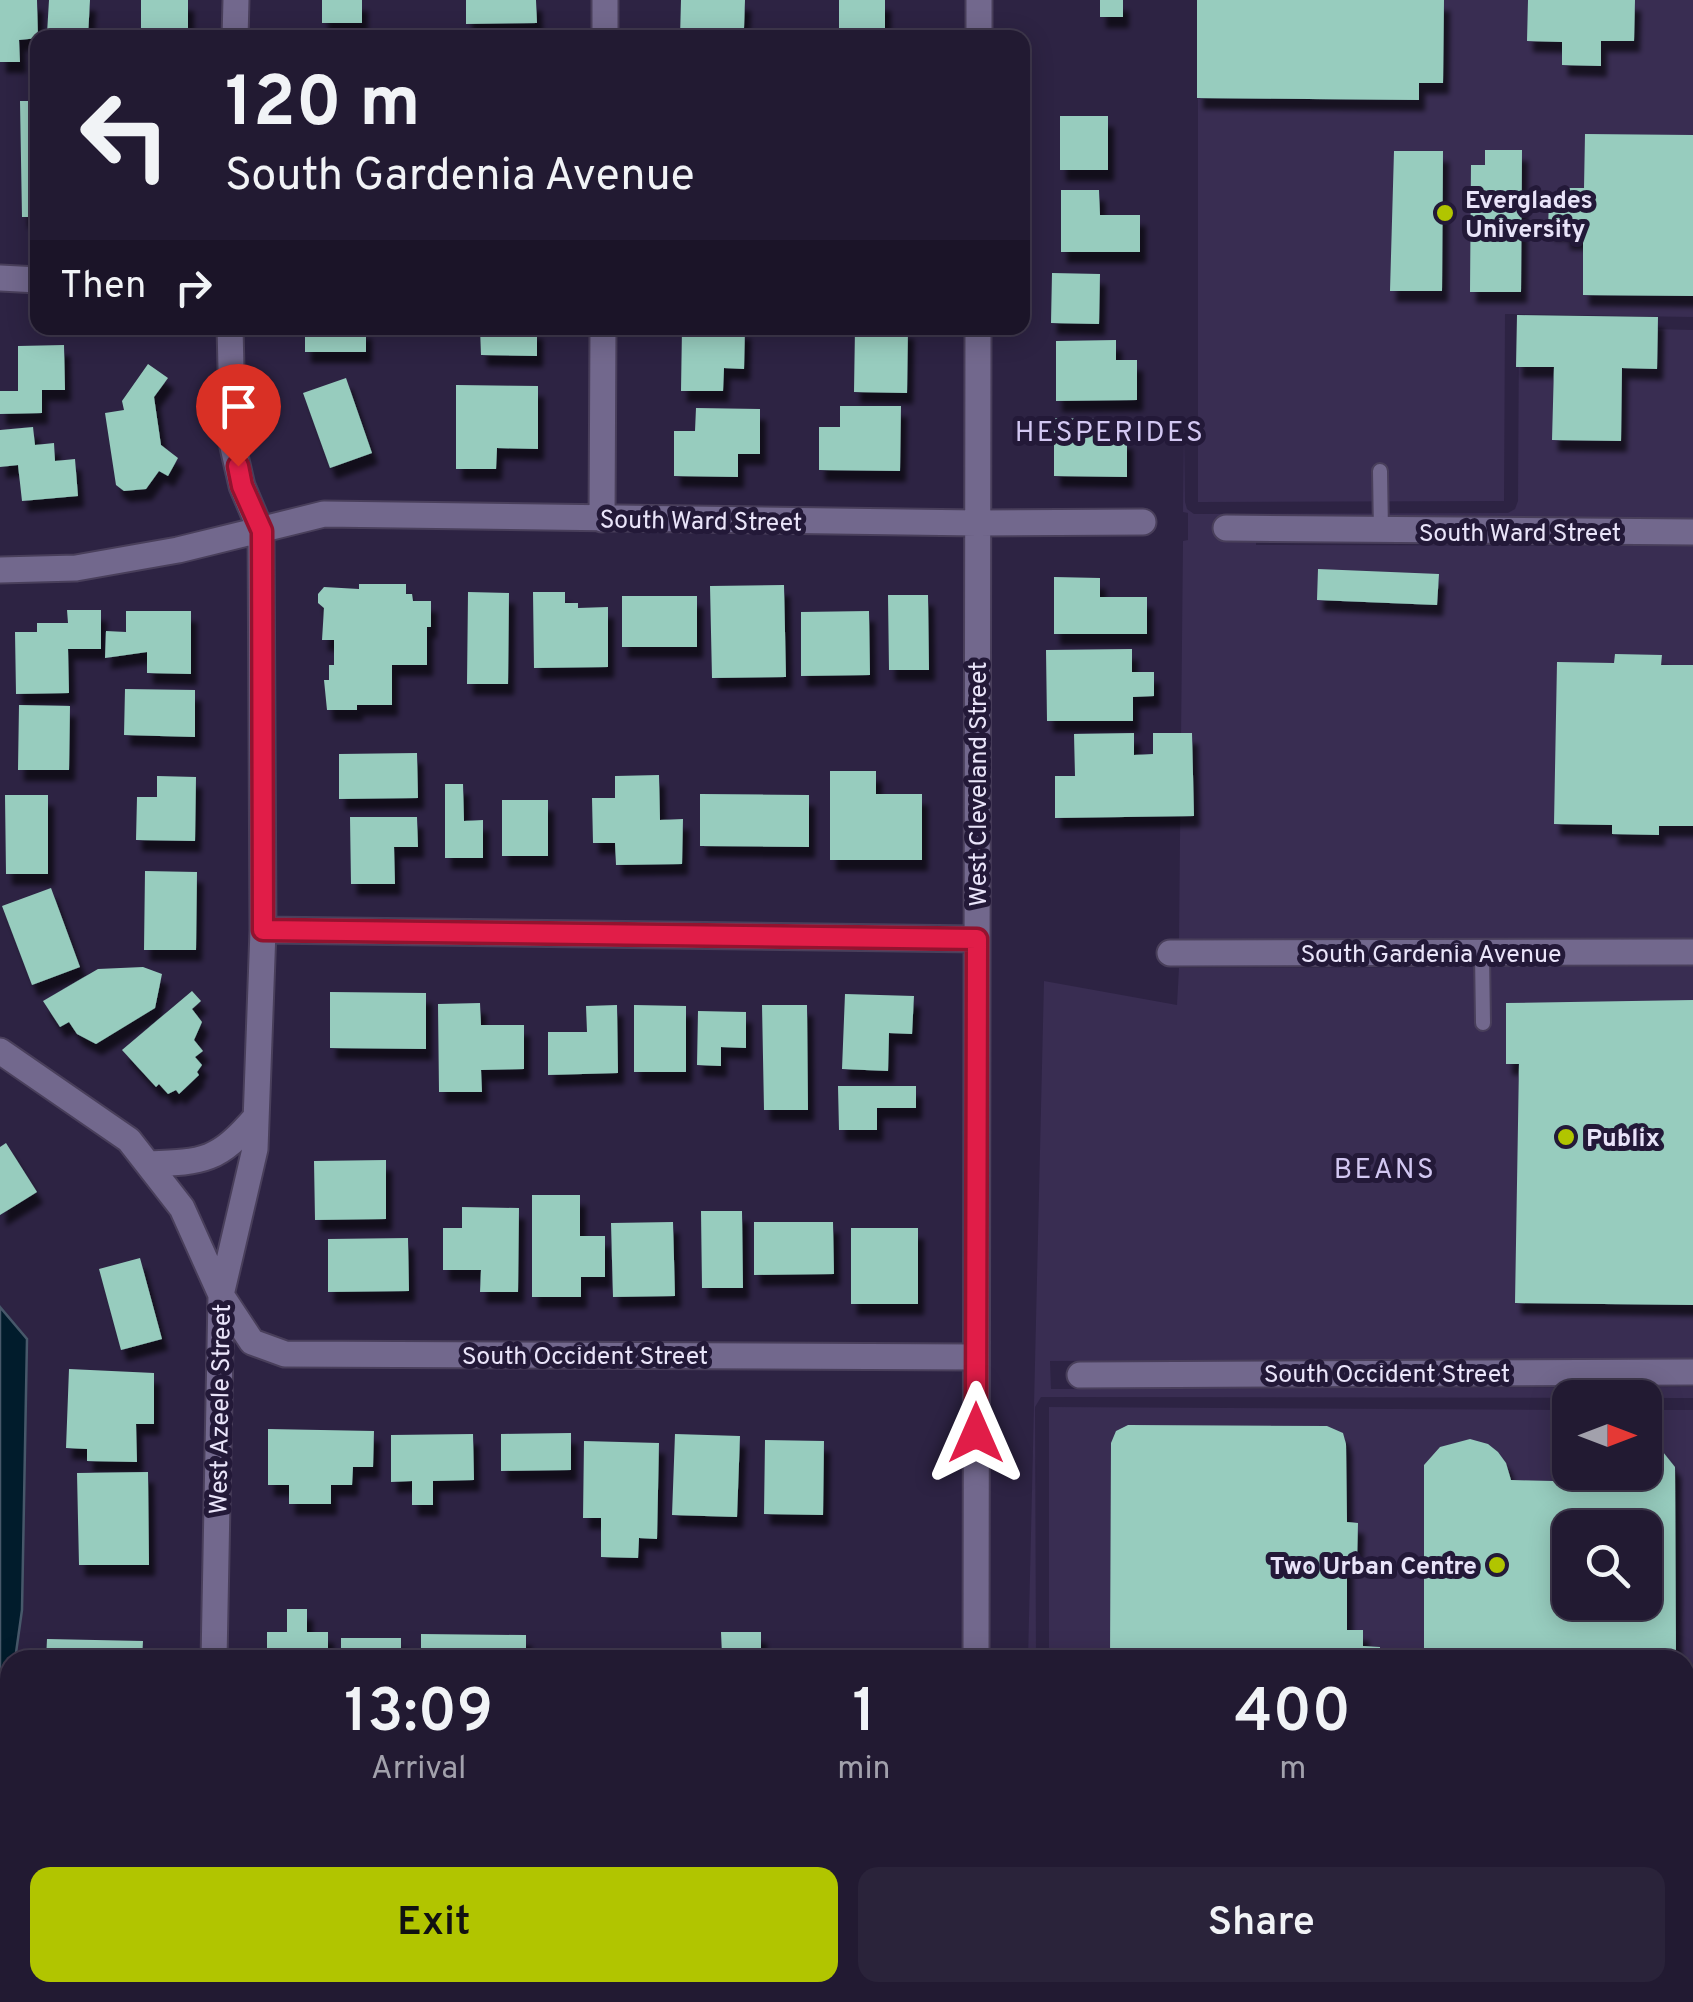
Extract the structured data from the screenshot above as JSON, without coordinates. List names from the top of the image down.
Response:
{
  "streets": {
    "street": [
      "South Ward Street",
      "West Cleveland Street",
      "South Gardenia Avenue",
      "South Occident Street",
      "West Azeele Street"
    ]
  },
  "crossings": [
    ["South Ward Street", "West Cleveland Street"],
    ["South Ward Street", "West Azeele Street"],
    ["West Cleveland Street", "South Occident Street"],
    ["South Occident Street", "West Azeele Street"]
  ],
  "districts": ["HESPERIDES", "BEANS"],
  "places": ["Everglades University", "Publix", "Two Urban Centre"],
  "north": "right",
  "page": {
    "turn": ["120 m", "South Gardenia Avenue"],
    "then": "Then",
    "eta": [
      "13:09",
      "Arrival",
      "1",
      "min",
      "400",
      "m"
    ],
    "buttons": ["Exit", "Share"]
  }
}
